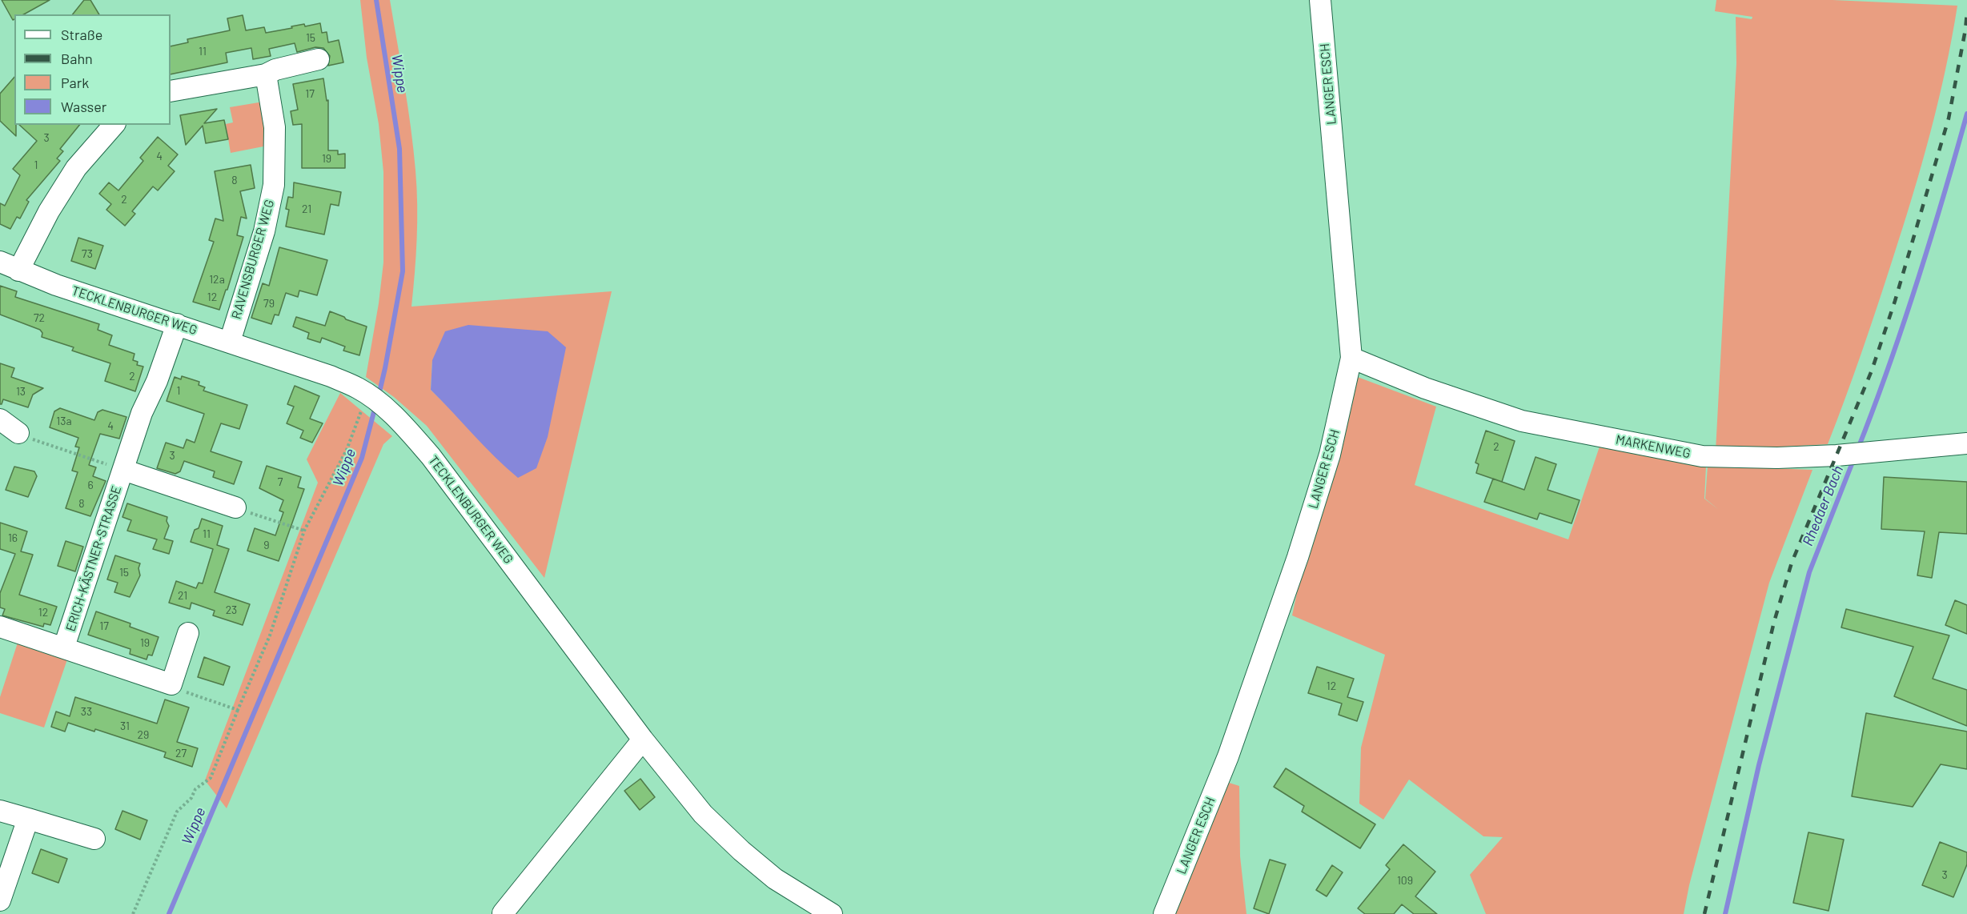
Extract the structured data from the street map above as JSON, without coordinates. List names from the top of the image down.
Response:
{
  "streets": {
    "street": [
      "LANGER ESCH",
      "RAVENSBURGER WEG",
      "TECKLENBURGER WEG",
      "MARKENWEG",
      "ERICH-KÄSTNER-STRASSE"
    ]
  },
  "crossings": [
    ["LANGER ESCH", "MARKENWEG"],
    ["RAVENSBURGER WEG", "TECKLENBURGER WEG"],
    ["TECKLENBURGER WEG", "ERICH-KÄSTNER-STRASSE"]
  ],
  "water": ["Wippe", "Rhedaer Bach"],
  "house_numbers": [
    "15",
    "11",
    "17",
    "3",
    "4",
    "19",
    "1",
    "8",
    "2",
    "21",
    "73",
    "12a",
    "12",
    "79",
    "72",
    "2",
    "1",
    "13",
    "13a",
    "4",
    "2",
    "3",
    "7",
    "6",
    "8",
    "11",
    "16",
    "9",
    "15",
    "21",
    "23",
    "12",
    "17",
    "19",
    "12",
    "33",
    "31",
    "29",
    "27",
    "3",
    "109"
  ],
  "legend": [
    "Straße",
    "Bahn",
    "Park",
    "Wasser"
  ]
}
